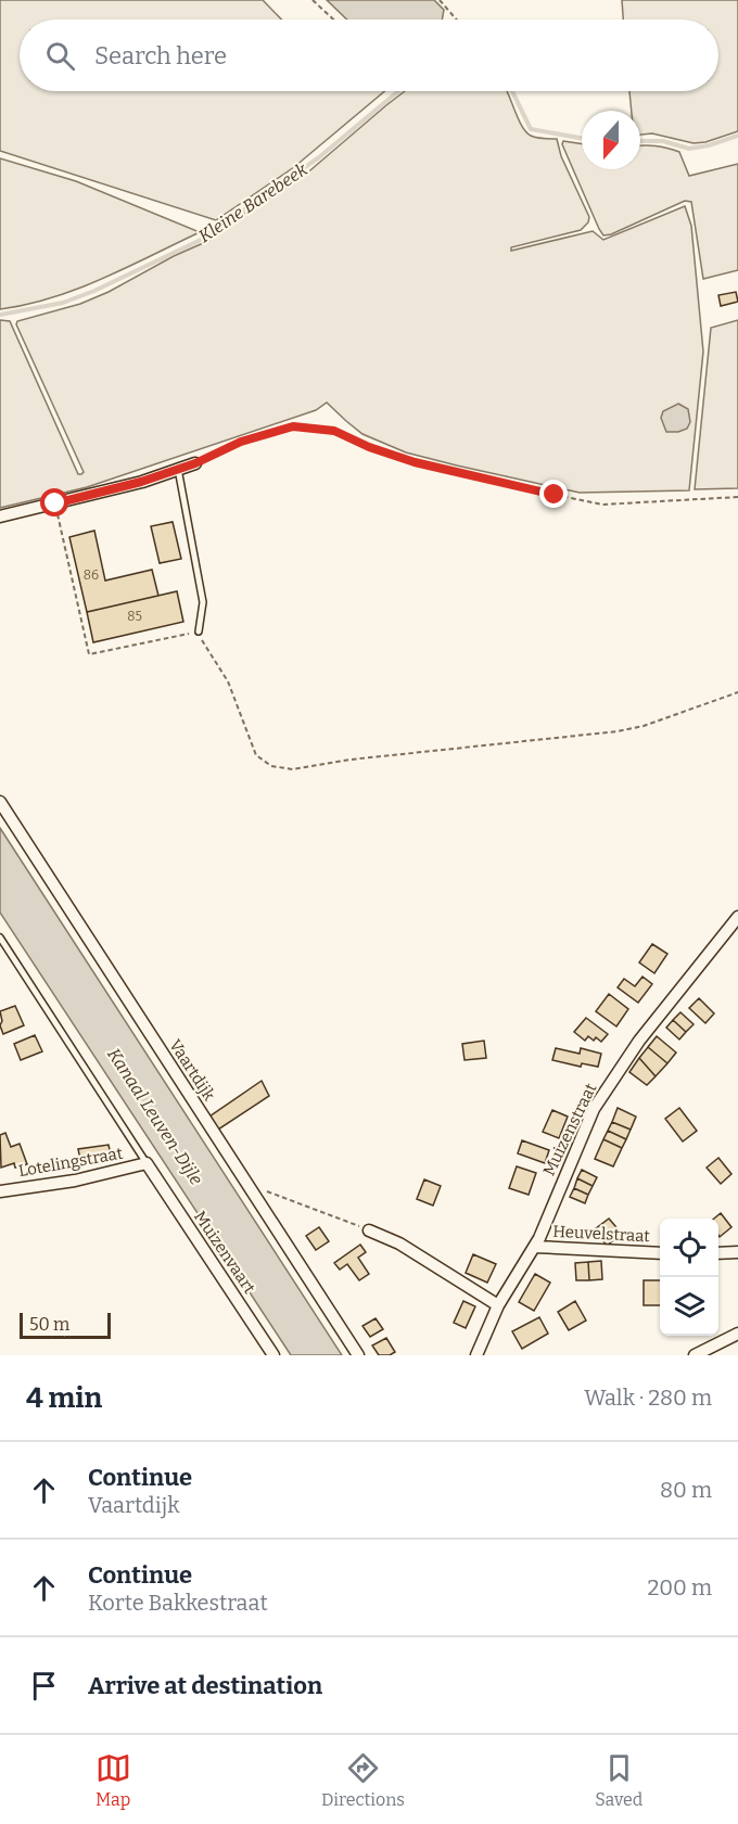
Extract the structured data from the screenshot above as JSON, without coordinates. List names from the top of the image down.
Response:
{
  "streets": {
    "street": [
      "Vaartdijk",
      "Muizenstraat",
      "Lotelingstraat",
      "Heuvelstraat",
      "Muizenvaart"
    ]
  },
  "crossings": [
    ["Muizenstraat", "Heuvelstraat"],
    ["Lotelingstraat", "Muizenvaart"]
  ],
  "water": ["Kleine Barebeek", "Kanaal Leuven-Dijle"],
  "house_numbers": ["86", "85"],
  "scale_bar": "50 m",
  "north": "bottom",
  "page": {
    "search": "Search here",
    "scale": "50 m",
    "heading": ["4 min", "Walk · 280 m"],
    "list": [
      ["Continue", "Vaartdijk", "80 m"],
      ["Continue", "Korte Bakkestraat", "200 m"],
      "Arrive at destination"
    ],
    "nav": ["Map", "Directions", "Saved"]
  }
}
